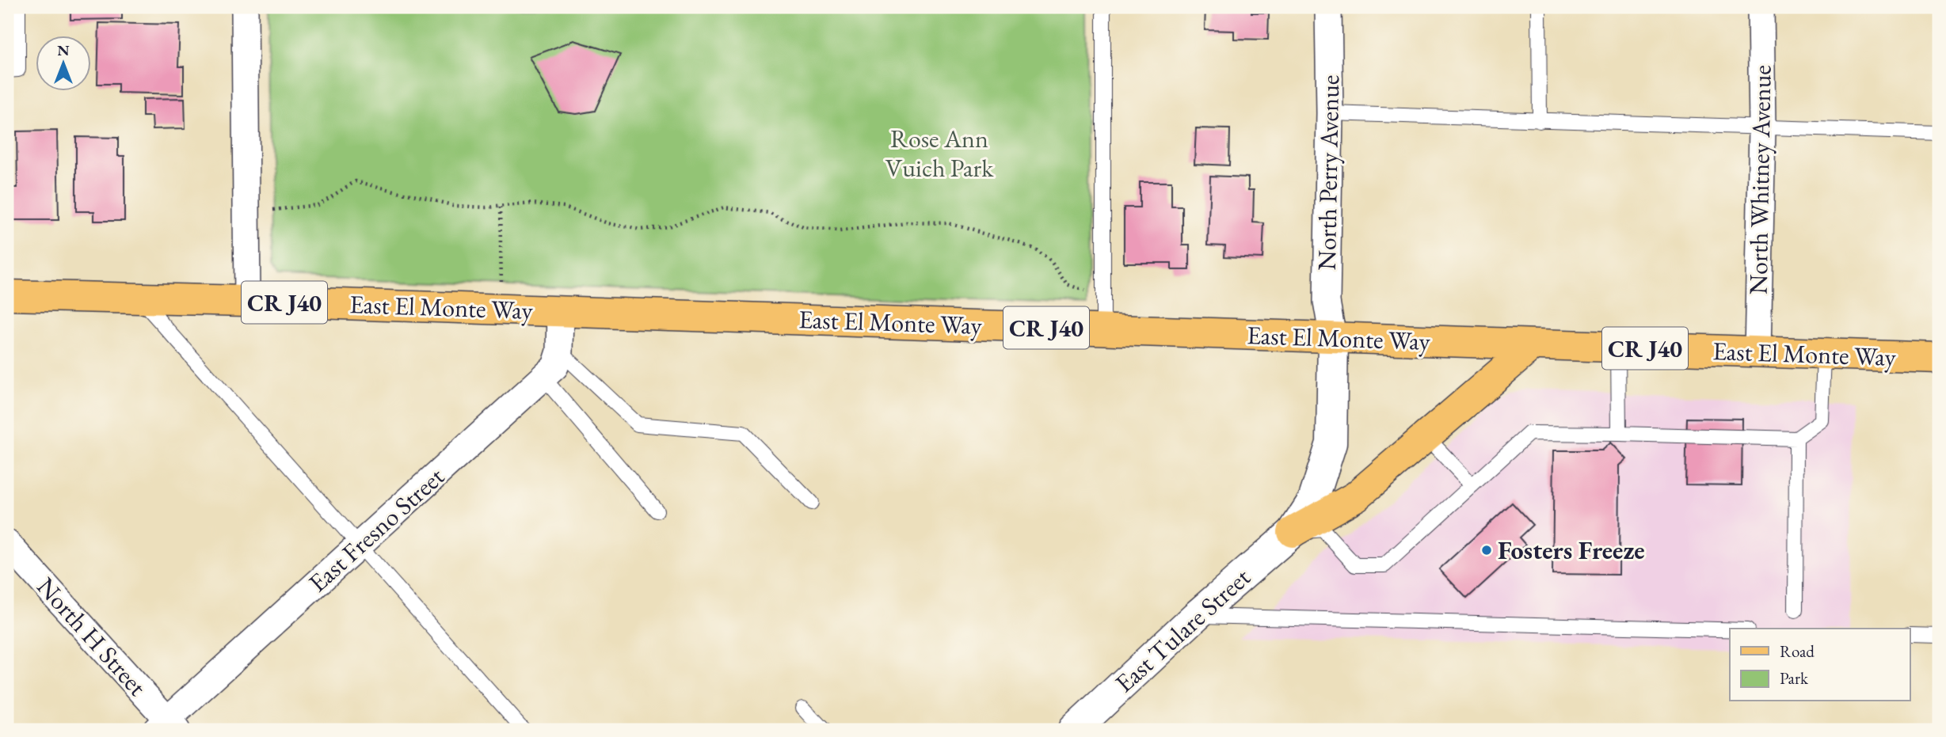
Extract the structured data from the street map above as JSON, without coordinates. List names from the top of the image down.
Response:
{
  "streets": {
    "main road": ["CR J40", "East El Monte Way"],
    "street": [
      "North Perry Avenue",
      "North Whitney Avenue",
      "East Fresno Street",
      "East Tulare Street",
      "North H Street"
    ]
  },
  "crossings": [
    ["North Perry Avenue", "East El Monte Way"],
    ["North Perry Avenue", "East Tulare Street"],
    ["North Whitney Avenue", "East El Monte Way"],
    ["East El Monte Way", "East Fresno Street"],
    ["East El Monte Way", "East Tulare Street"],
    ["East Fresno Street", "North H Street"]
  ],
  "parks": ["Rose Ann Vuich Park"],
  "places": ["Fosters Freeze"],
  "legend": ["Road", "Park"],
  "north": "top"
}
